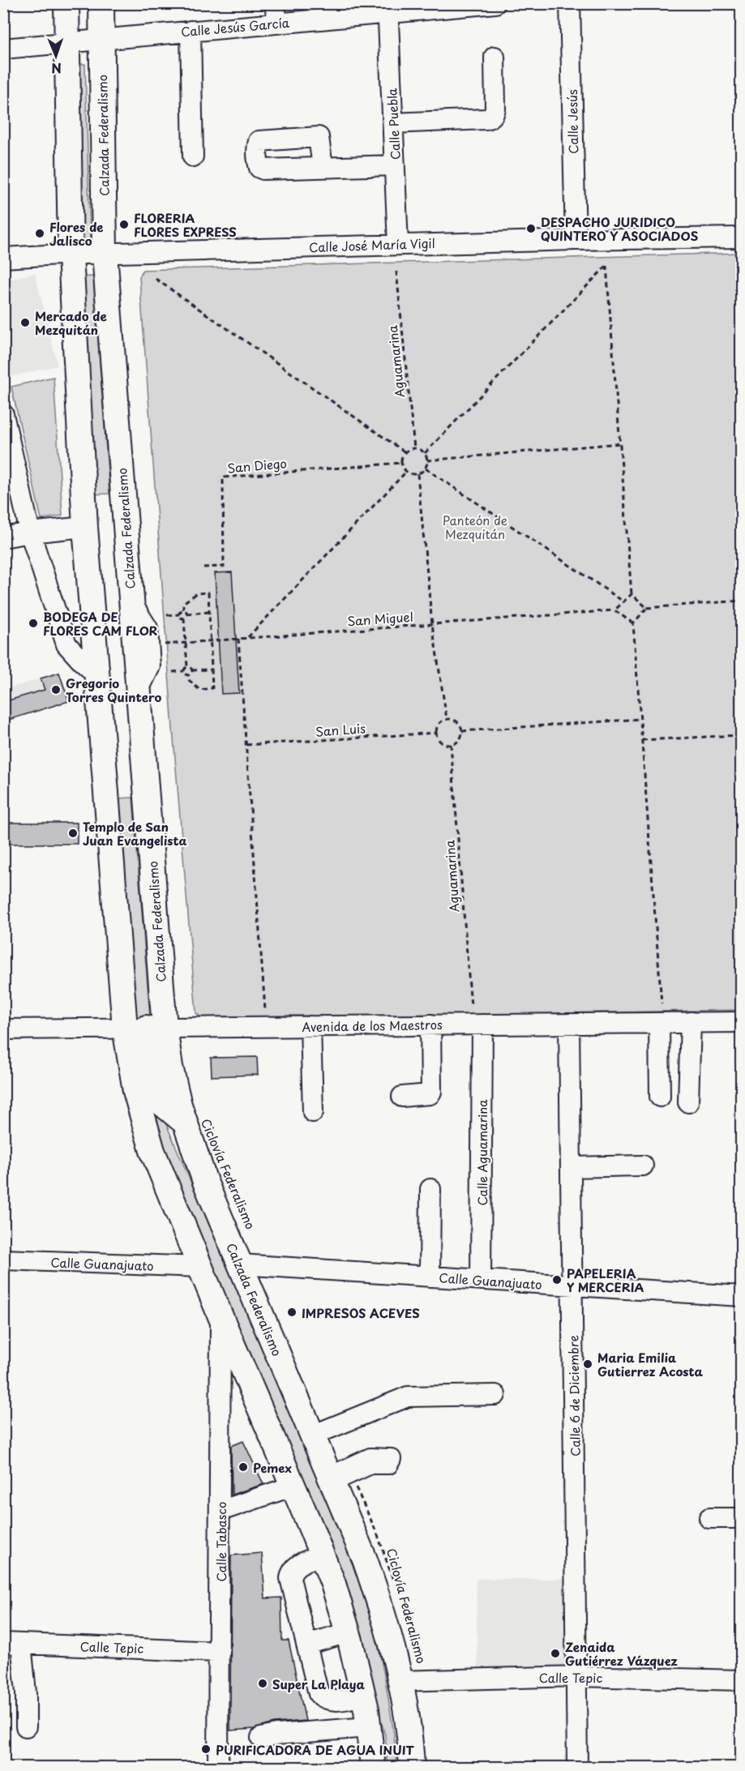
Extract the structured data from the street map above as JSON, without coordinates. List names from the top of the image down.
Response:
{
  "streets": {
    "main road": ["Calzada Federalismo"],
    "street": [
      "Calle Jesús García",
      "Calle Jesús",
      "Calle Puebla",
      "Calle José María Vigil",
      "Avenida de los Maestros",
      "Calle Aguamarina",
      "Calle Guanajuato",
      "Calle 6 de Diciembre",
      "Calle Tabasco",
      "Calle Tepic"
    ],
    "path": [
      "Aguamarina",
      "San Diego",
      "San Miguel",
      "San Luis",
      "Ciclovía Federalismo"
    ]
  },
  "crossings": [
    ["Calle Jesús García", "Calle Puebla"],
    ["Calle Jesús García", "Calzada Federalismo"],
    ["Calle Jesús", "Calle José María Vigil"],
    ["Calle Puebla", "Calle José María Vigil"],
    ["Calzada Federalismo", "Calle José María Vigil"],
    ["Calzada Federalismo", "Avenida de los Maestros"],
    ["Calzada Federalismo", "Ciclovía Federalismo"],
    ["Calzada Federalismo", "Calle Guanajuato"],
    ["Calzada Federalismo", "Calle Tabasco"],
    ["Calzada Federalismo", "Calle Tepic"],
    ["Aguamarina", "San Diego"],
    ["Aguamarina", "San Luis"],
    ["Avenida de los Maestros", "Calle Aguamarina"],
    ["Avenida de los Maestros", "Calle 6 de Diciembre"],
    ["Calle Aguamarina", "Calle Guanajuato"],
    ["Calle Guanajuato", "Calle 6 de Diciembre"],
    ["Calle 6 de Diciembre", "Calle Tepic"],
    ["Calle Tabasco", "Calle Tepic"]
  ],
  "parks": ["Panteón de Mezquitán"],
  "places": [
    "FLORERIA FLORES EXPRESS",
    "DESPACHO JURIDICO QUINTERO Y ASOCIADOS",
    "Flores de Jalisco",
    "Mercado de Mezquitán",
    "BODEGA DE FLORES CAM FLOR",
    "Gregorio Torres Quintero",
    "Templo de San Juan Evangelista",
    "PAPELERIA Y MERCERIA",
    "IMPRESOS ACEVES",
    "Maria Emilia Gutierrez Acosta",
    "Pemex",
    "Zenaida Gutiérrez Vázquez",
    "Super La Playa",
    "PURIFICADORA DE AGUA INUIT"
  ],
  "north": "bottom"
}
